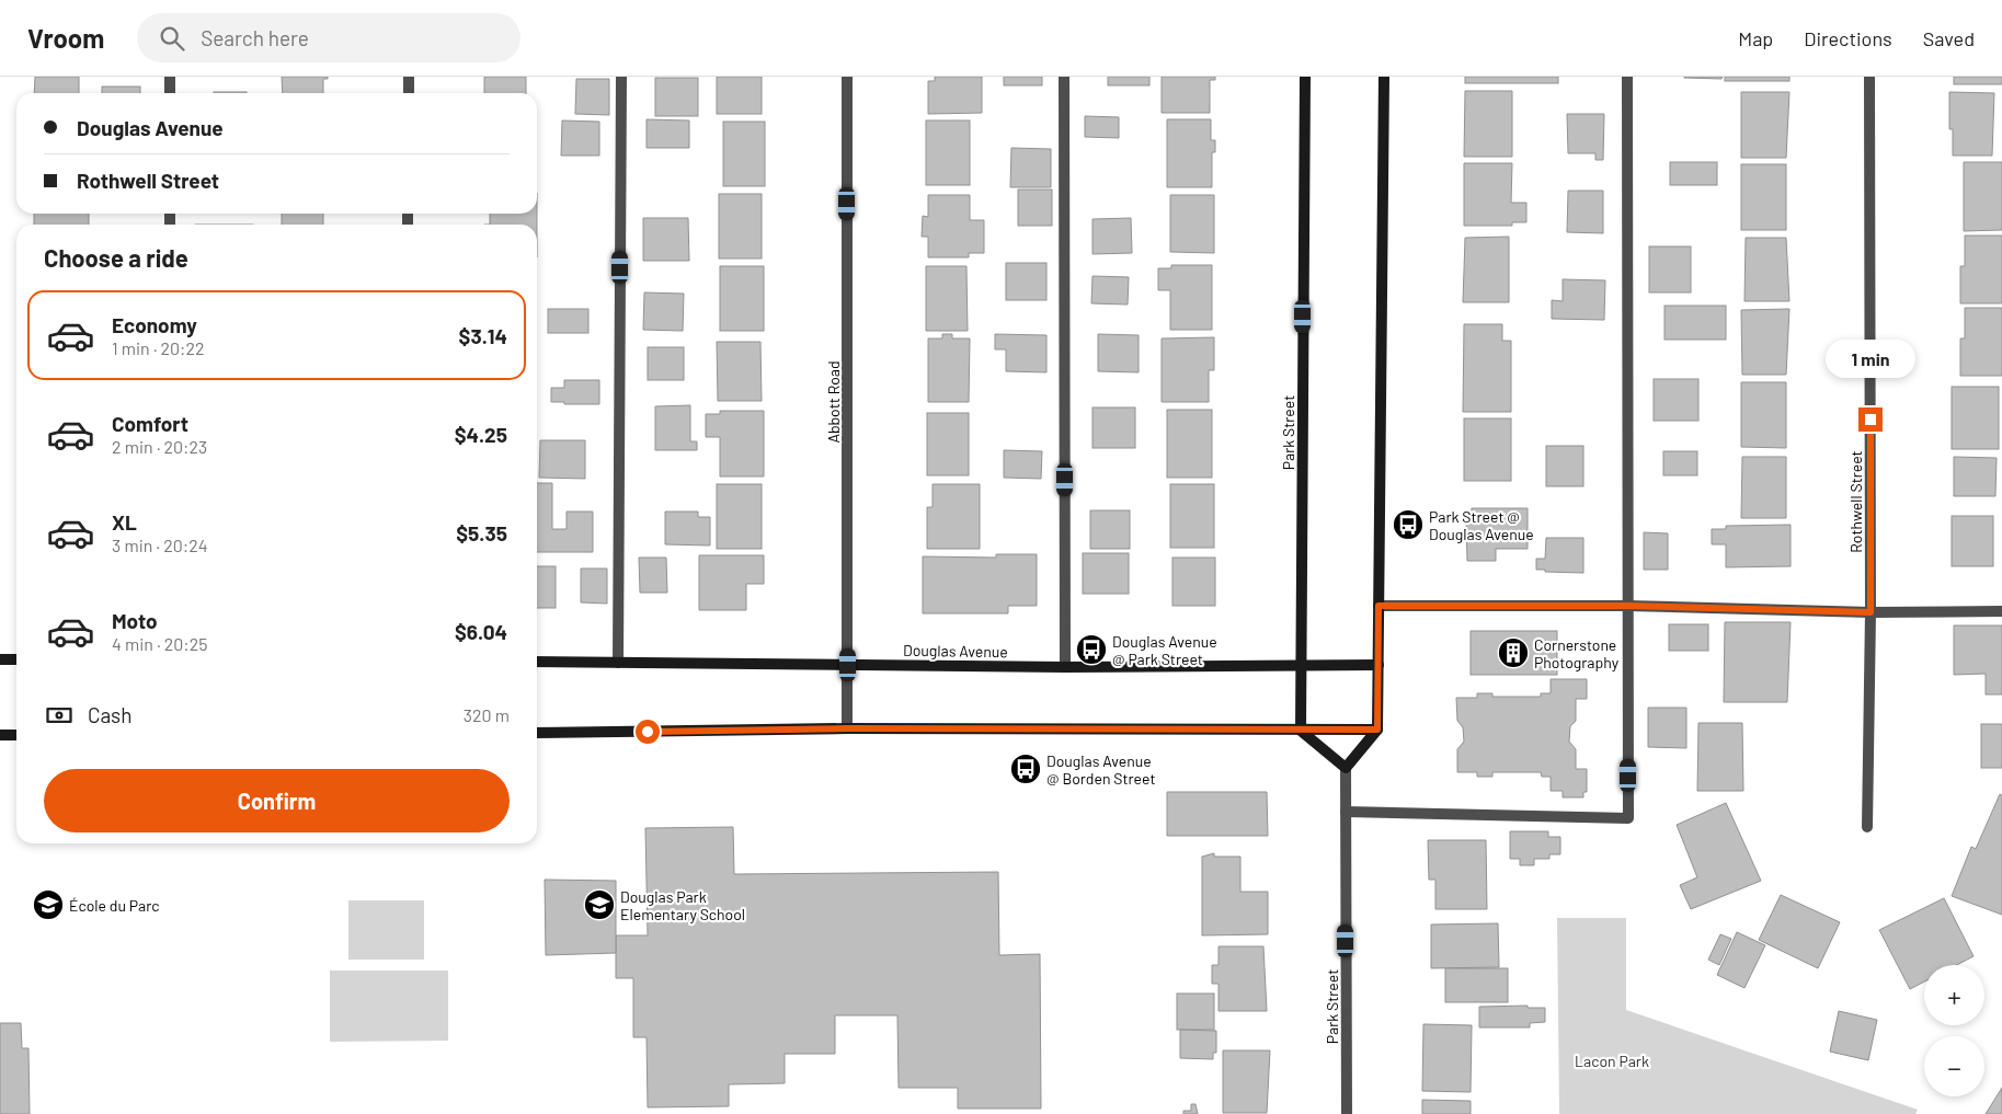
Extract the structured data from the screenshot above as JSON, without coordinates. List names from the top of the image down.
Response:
{
  "streets": {
    "street": [
      "Abbott Road",
      "Park Street",
      "Rothwell Street",
      "Douglas Avenue"
    ]
  },
  "crossings": [
    ["Abbott Road", "Douglas Avenue"],
    ["Park Street", "Douglas Avenue"]
  ],
  "parks": ["Lacon Park"],
  "places": {
    "bus stop": ["Park Street @ Douglas Avenue", "Douglas Avenue @ Park Street", "Douglas Avenue @ Borden Street"],
    "building": ["Cornerstone Photography"],
    "school or university": ["École du Parc", "Douglas Park Elementary School"]
  },
  "page": {
    "header": "Vroom",
    "search": "Search here",
    "nav": ["Map", "Directions", "Saved"],
    "banner": ["Douglas Avenue", "Rothwell Street"],
    "heading": "Choose a ride",
    "list": [
      {
        "name": "Economy",
        "note": "1 min · 20:22",
        "value": "$3.14"
      },
      {
        "name": "Comfort",
        "note": "2 min · 20:23",
        "value": "$4.25"
      },
      {
        "name": "XL",
        "note": "3 min · 20:24",
        "value": "$5.35"
      },
      {
        "name": "Moto",
        "note": "4 min · 20:25",
        "value": "$6.04"
      }
    ],
    "bubble": "1 min",
    "pay": ["Cash", "320 m"],
    "buttons": "Confirm",
    "map_buttons": ["+", "−"]
  }
}
